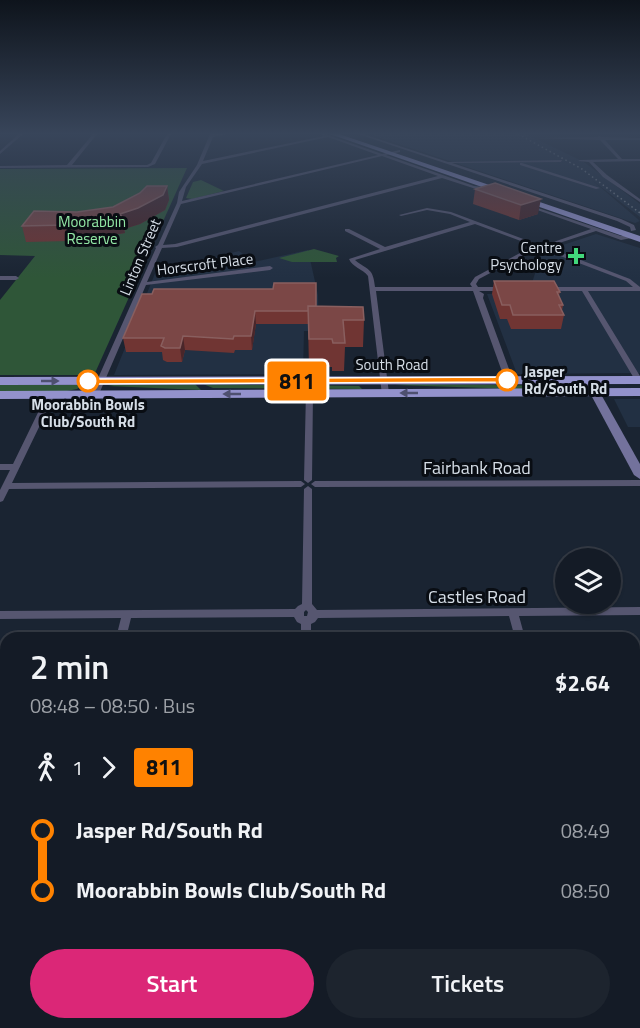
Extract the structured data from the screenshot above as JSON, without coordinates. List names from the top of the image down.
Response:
{
  "streets": {
    "highway": ["South Road"],
    "street": [
      "Linton Street",
      "Horscroft Place",
      "Fairbank Road",
      "Castles Road"
    ]
  },
  "crossings": [
    ["Linton Street", "Horscroft Place"],
    ["Linton Street", "South Road"]
  ],
  "parks": ["Moorabbin Reserve"],
  "places": {
    "health": ["Centre Psychology"],
    "other": ["Jasper Rd/South Rd", "Moorabbin Bowls Club/South Rd"]
  },
  "lines": ["bus line 811"],
  "page": {
    "on_map": "811",
    "heading": ["2 min", "08:48 – 08:50 · Bus", "$2.64"],
    "legs": ["1", "811"],
    "list": [
      {
        "name": "Jasper Rd/South Rd",
        "value": "08:49"
      },
      {
        "name": "Moorabbin Bowls Club/South Rd",
        "value": "08:50"
      }
    ],
    "buttons": ["Start", "Tickets"]
  }
}
